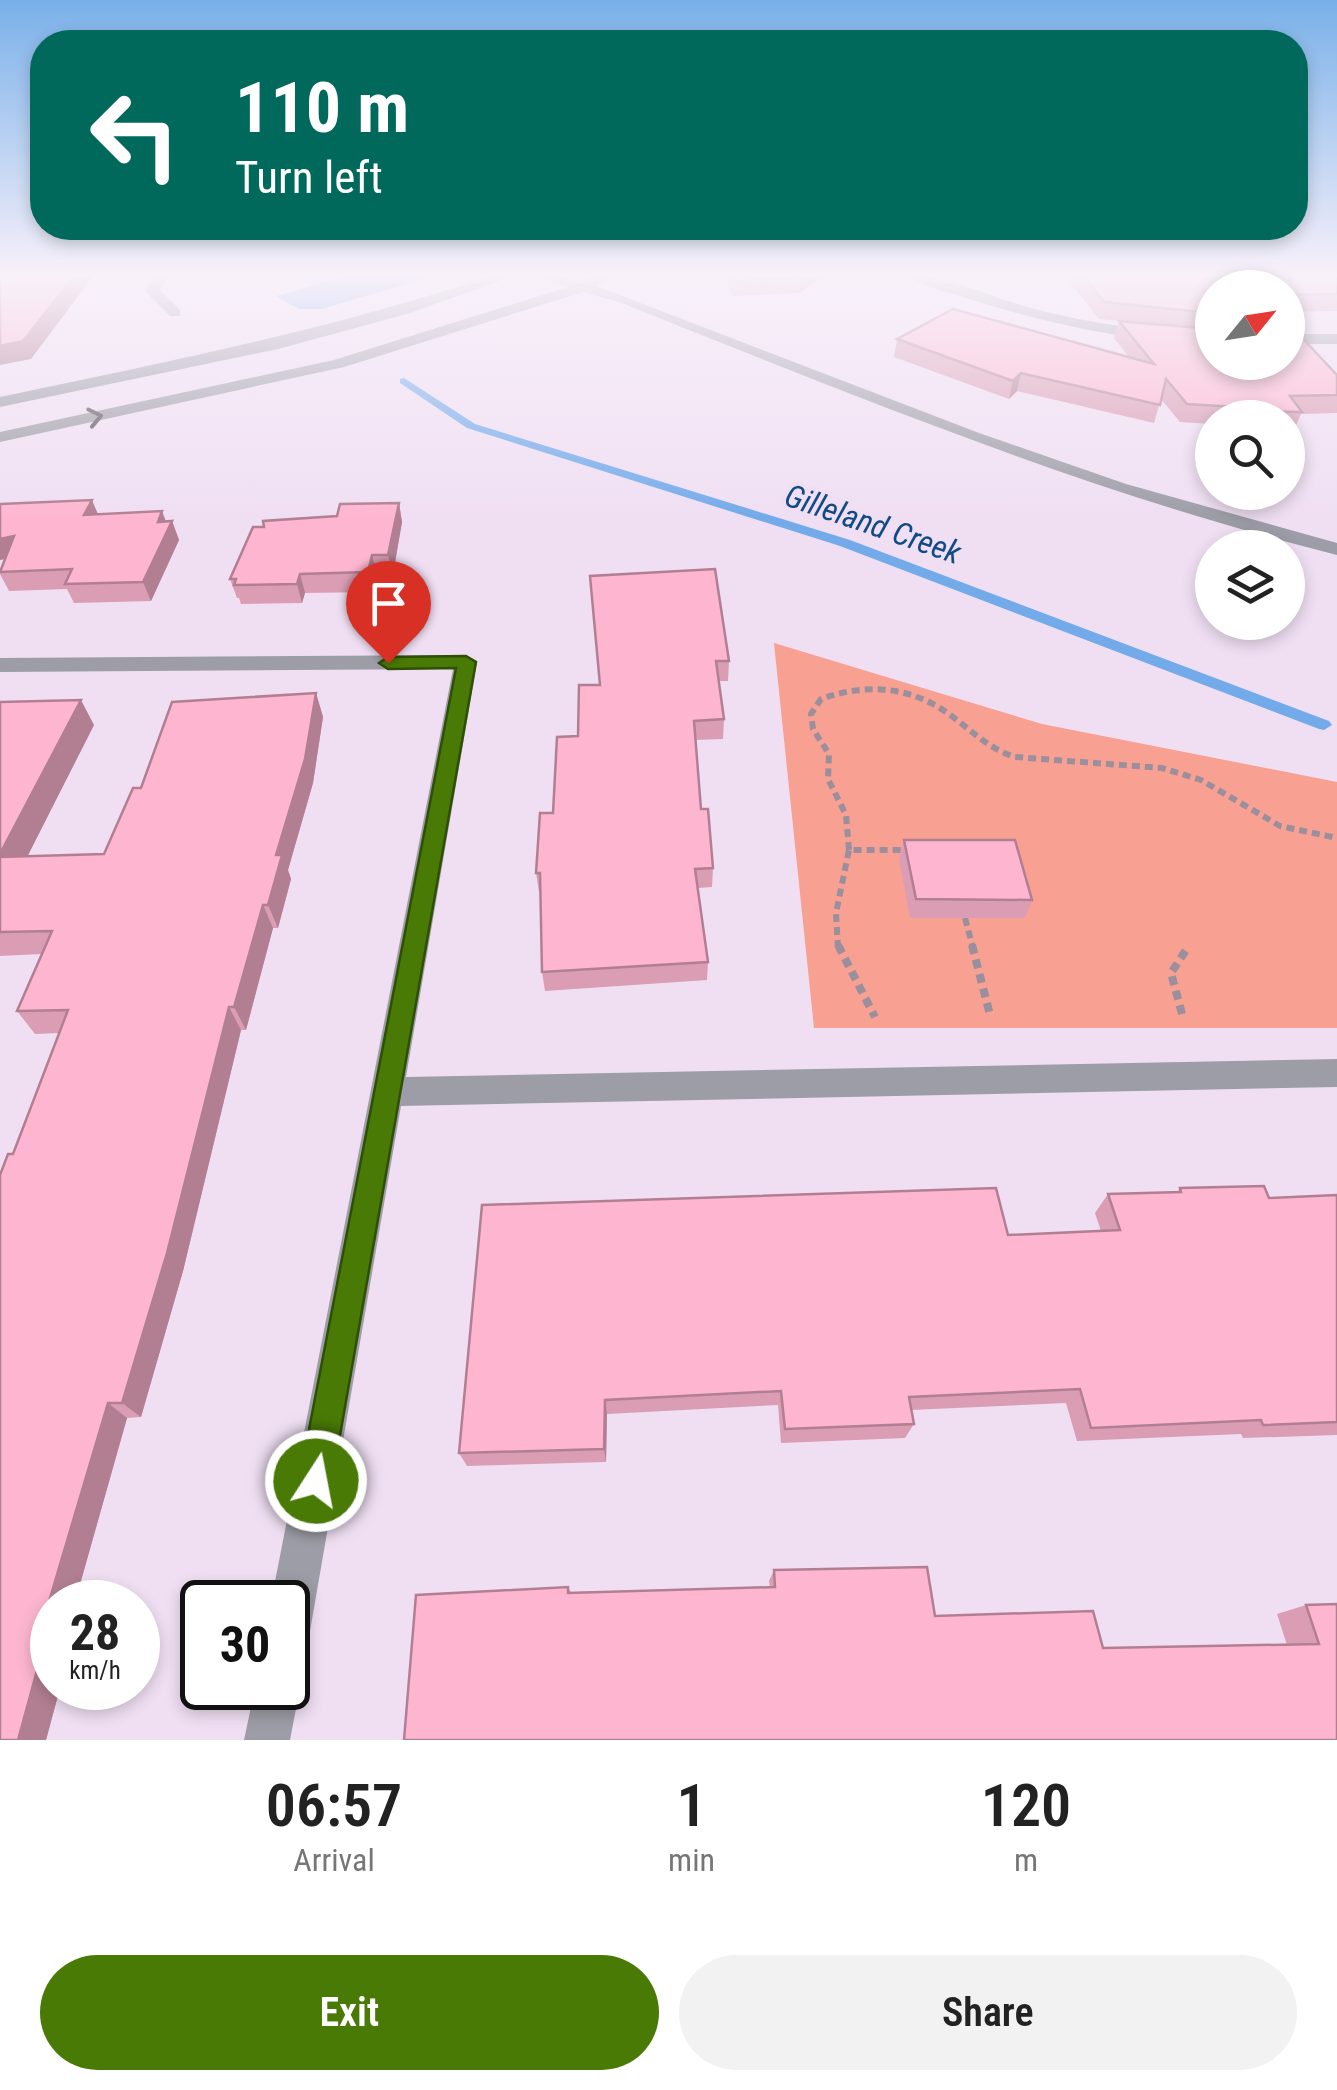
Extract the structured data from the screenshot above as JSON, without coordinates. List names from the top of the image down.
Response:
{
  "water": ["Gilleland Creek"],
  "north": "top right",
  "page": {
    "turn": ["110 m", "Turn left"],
    "speed": "28 km/h",
    "limit": "30",
    "eta": [
      "06:57",
      "Arrival",
      "1",
      "min",
      "120",
      "m"
    ],
    "buttons": ["Exit", "Share"]
  }
}
